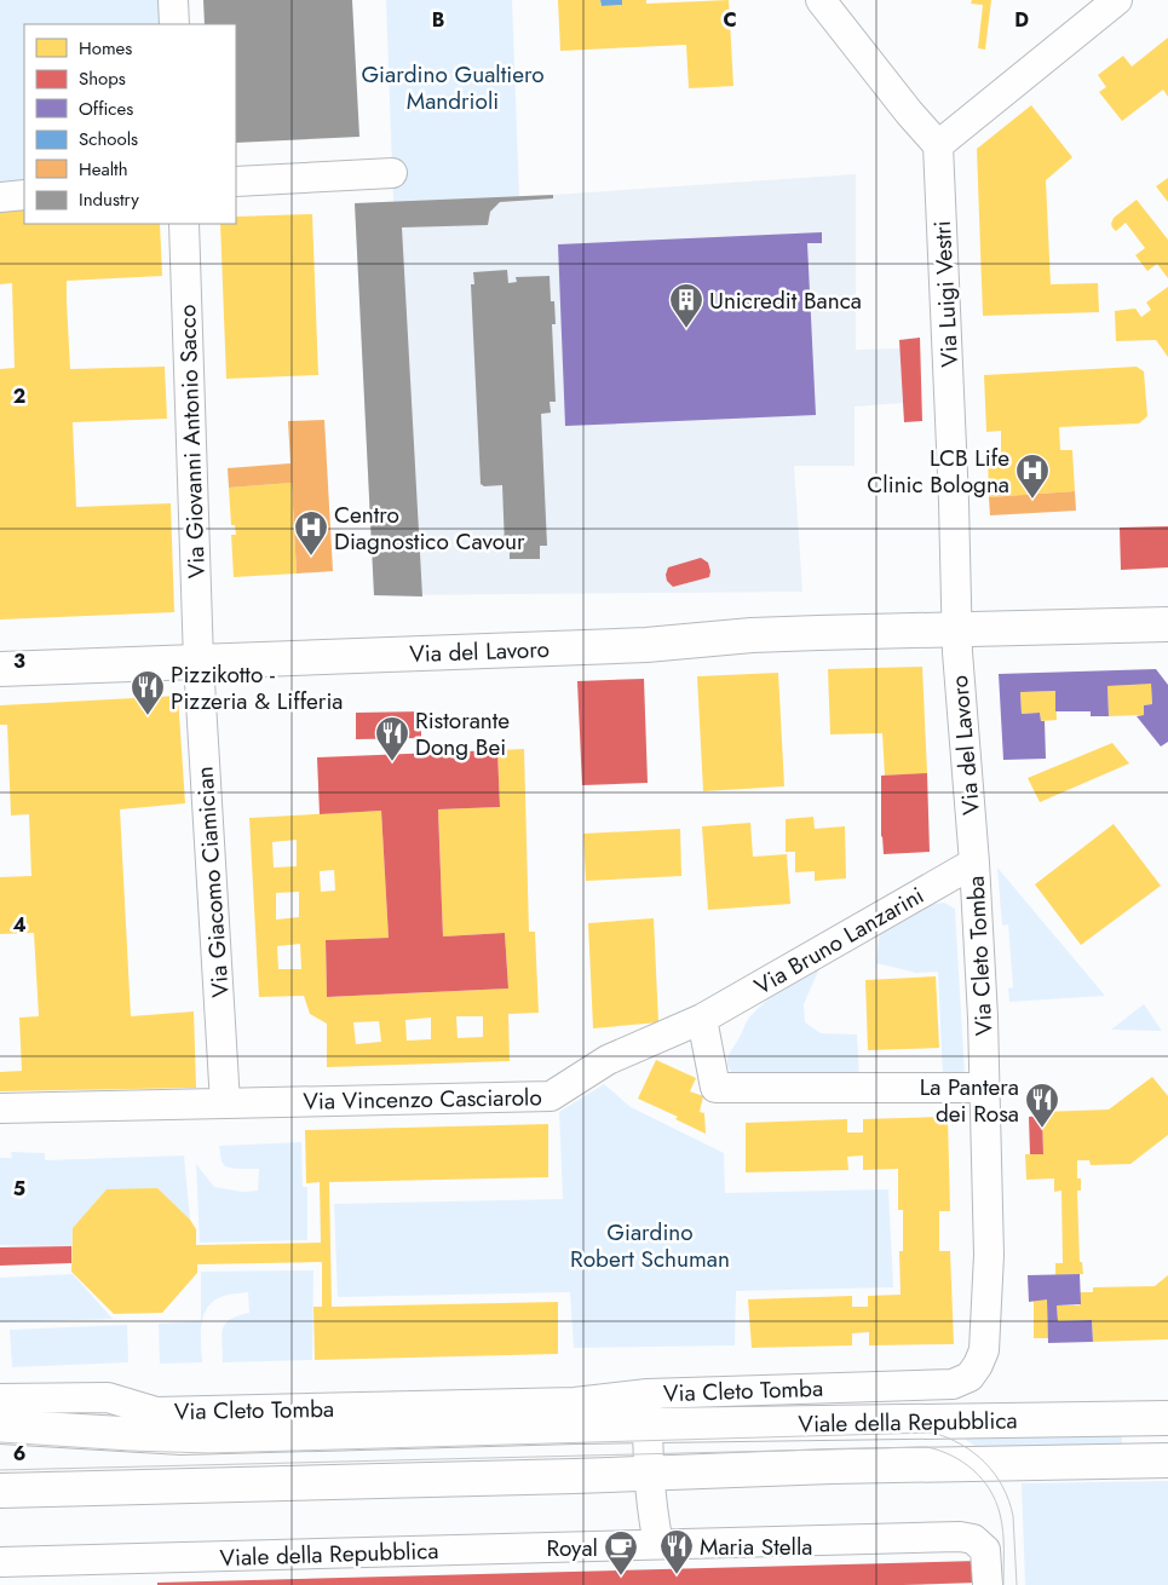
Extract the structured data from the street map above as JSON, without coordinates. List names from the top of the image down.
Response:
{
  "streets": {
    "main road": ["Via del Lavoro", "Viale della Repubblica"],
    "street": [
      "Via Luigi Vestri",
      "Via Giovanni Antonio Sacco",
      "Via Giacomo Ciamician",
      "Via Bruno Lanzarini",
      "Via Cleto Tomba",
      "Via Vincenzo Casciarolo"
    ]
  },
  "crossings": [
    ["Via Luigi Vestri", "Via del Lavoro"],
    ["Via Giovanni Antonio Sacco", "Via del Lavoro"],
    ["Via Giovanni Antonio Sacco", "Via Giacomo Ciamician"],
    ["Via del Lavoro", "Via Giacomo Ciamician"],
    ["Via del Lavoro", "Via Bruno Lanzarini"],
    ["Via del Lavoro", "Via Cleto Tomba"],
    ["Via Giacomo Ciamician", "Via Vincenzo Casciarolo"],
    ["Via Bruno Lanzarini", "Via Cleto Tomba"],
    ["Via Bruno Lanzarini", "Via Vincenzo Casciarolo"],
    ["Via Cleto Tomba", "Viale della Repubblica"]
  ],
  "parks": ["Giardino Gualtiero Mandrioli", "Giardino Robert Schuman"],
  "places": {
    "building": ["Unicredit Banca"],
    "hospital": ["LCB Life Clinic Bologna", "Centro Diagnostico Cavour"],
    "restaurant": [
      "Pizzikotto - Pizzeria & Lifferia",
      "Ristorante Dong Bei",
      "La Pantera dei Rosa",
      "Maria Stella"
    ],
    "cafe": ["Royal"]
  },
  "legend": [
    "Homes",
    "Shops",
    "Offices",
    "Schools",
    "Health",
    "Industry"
  ],
  "grid": {
    "columns": ["B", "C", "D"],
    "rows": [
      "2",
      "3",
      "4",
      "5",
      "6"
    ]
  }
}
